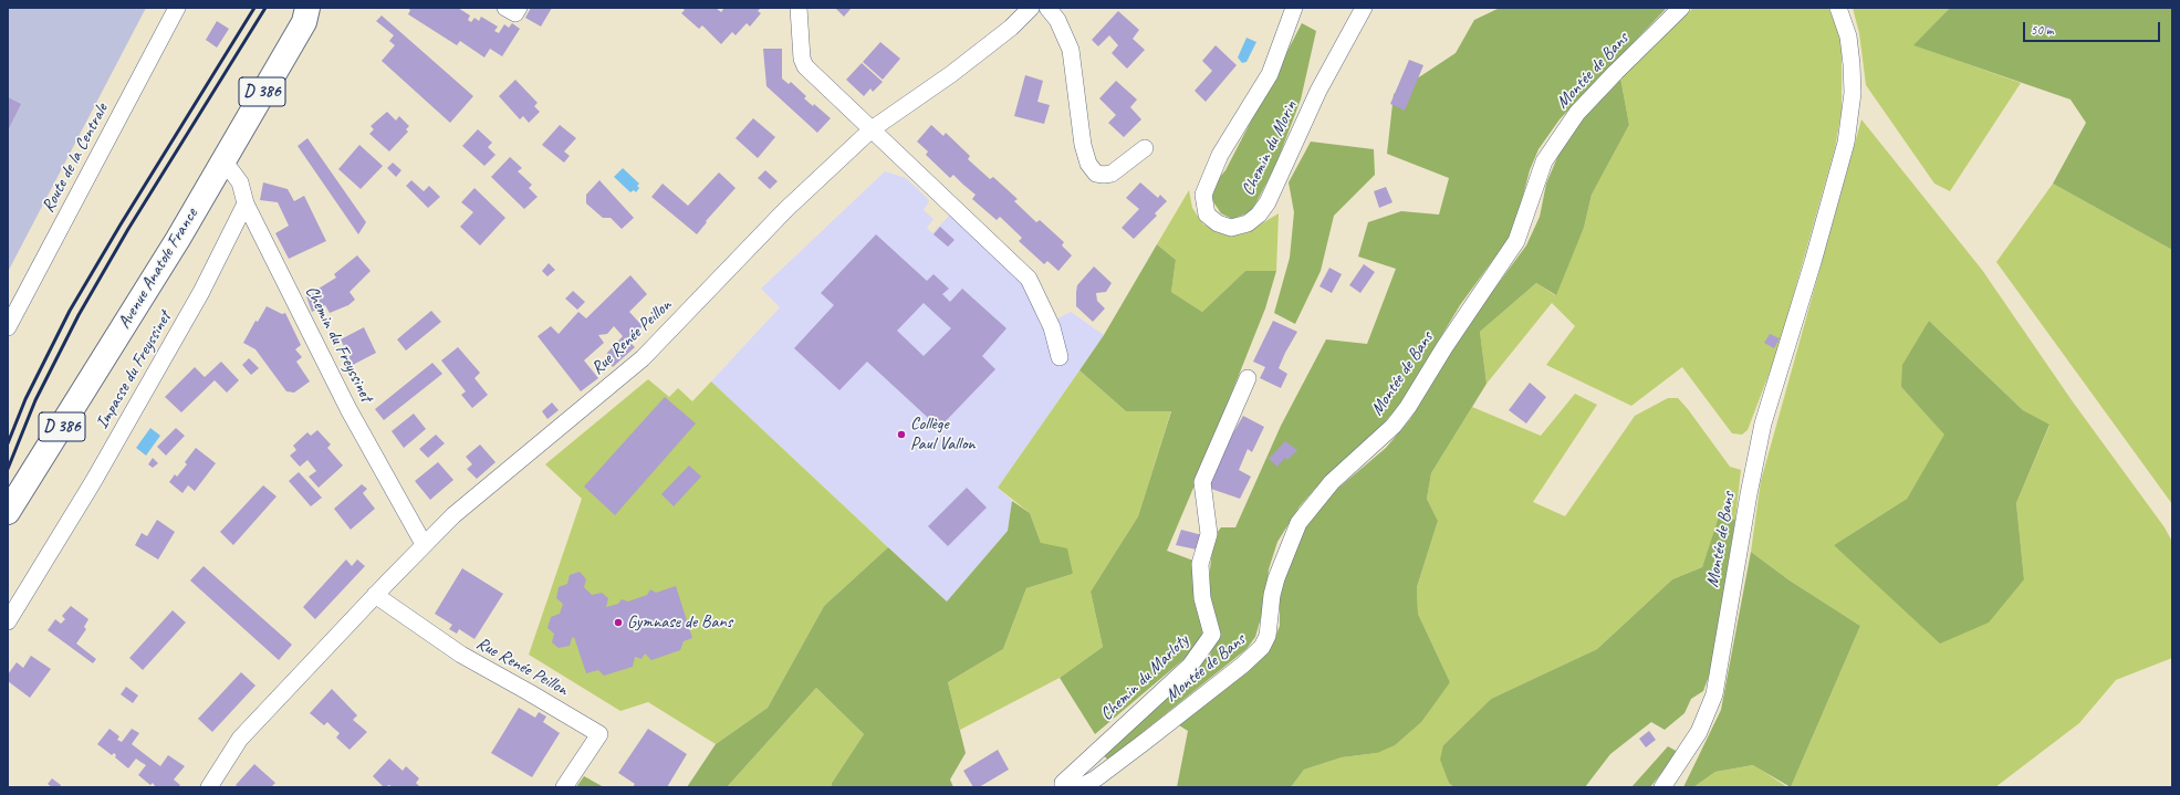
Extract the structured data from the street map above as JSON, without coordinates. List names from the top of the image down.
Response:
{
  "streets": {
    "main road": ["D 386", "Avenue Anatole France"],
    "street": [
      "Montée de Bans",
      "Chemin du Morin",
      "Route de la Centrale",
      "Rue Renée Peillon",
      "Chemin du Freyssinet",
      "Impasse du Freyssinet",
      "Chemin du Marloty"
    ]
  },
  "crossings": [
    ["Avenue Anatole France", "Chemin du Freyssinet"],
    ["Rue Renée Peillon", "Chemin du Freyssinet"],
    ["Chemin du Freyssinet", "Impasse du Freyssinet"]
  ],
  "places": ["Collège Paul Vallon", "Gymnase de Bans"],
  "scale_bar": "50 m"
}
